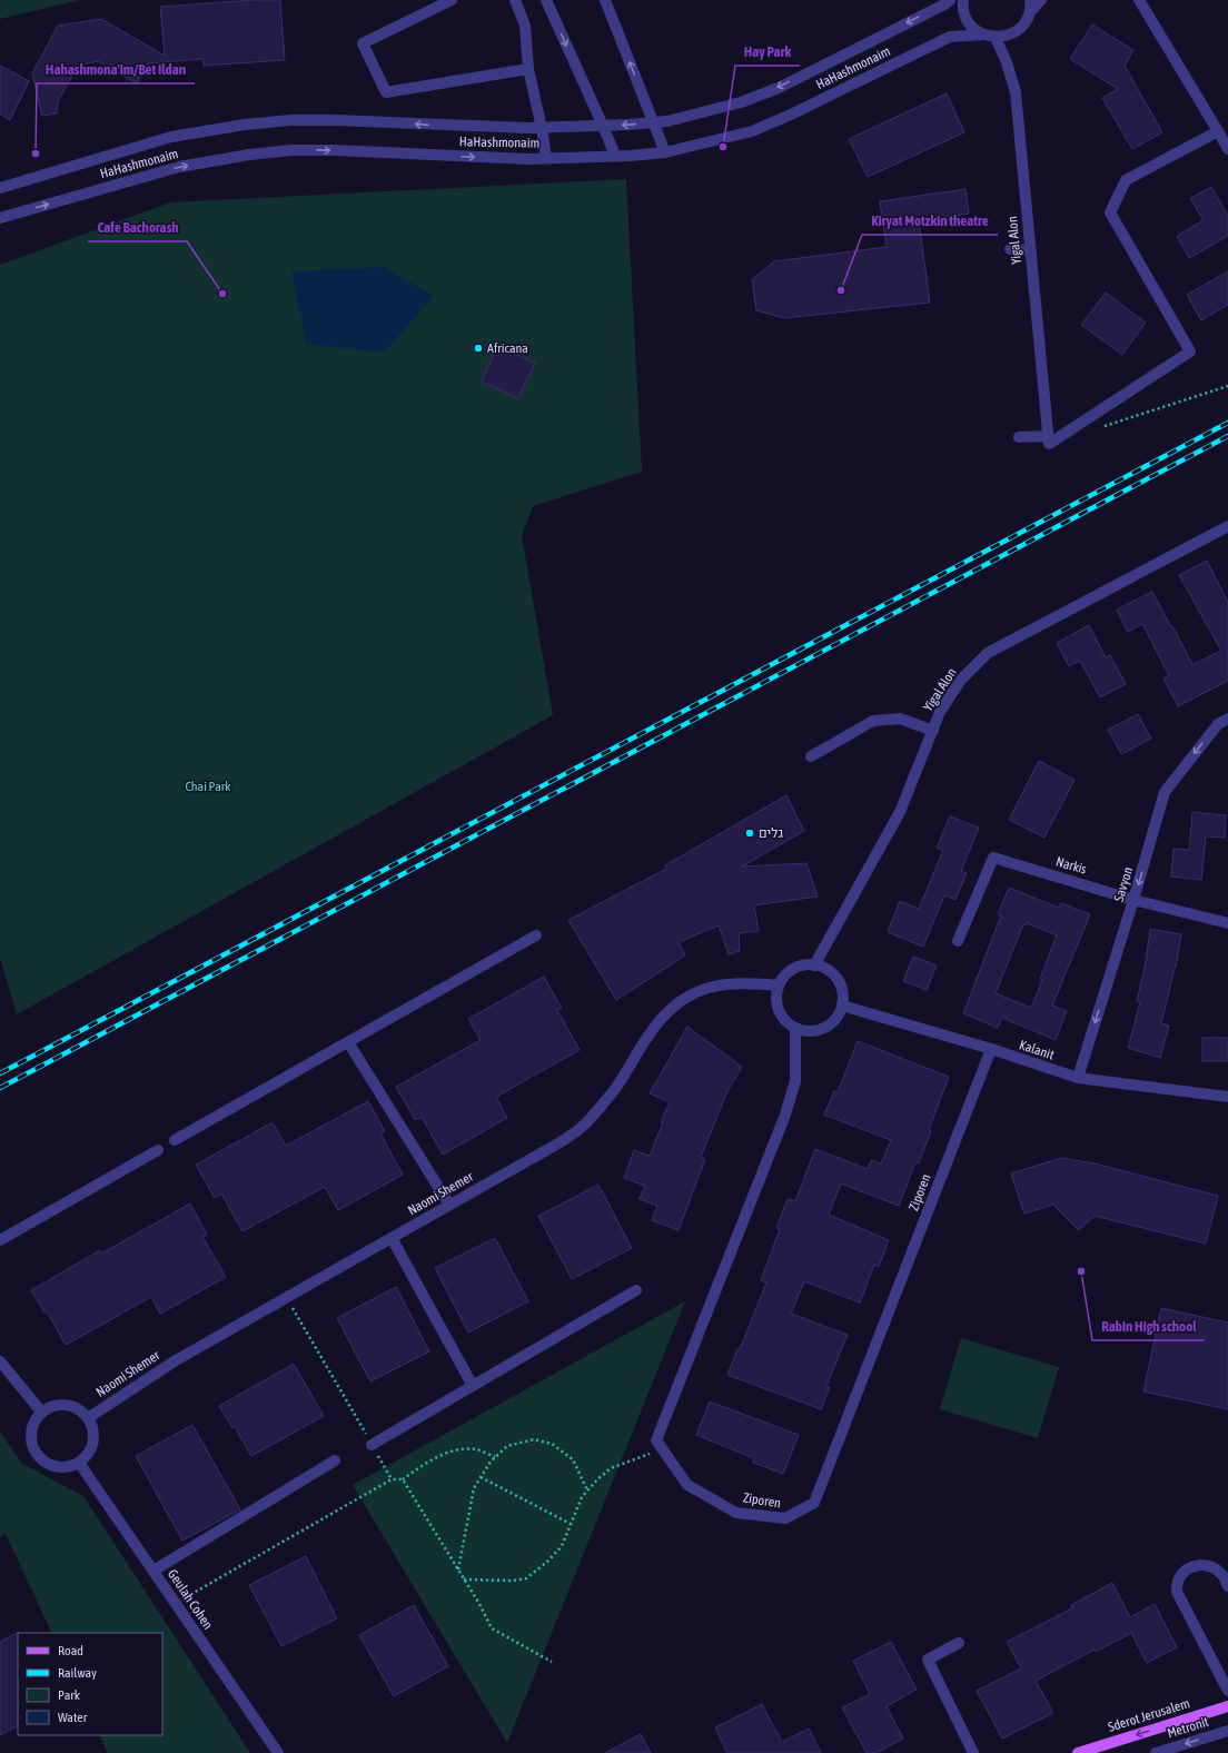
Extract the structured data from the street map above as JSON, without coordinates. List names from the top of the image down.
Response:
{
  "streets": {
    "main road": ["Sderot Jerusalem"],
    "street": [
      "HaHashmonaim",
      "Yigal Alon",
      "Narkis",
      "Savyon",
      "Kalanit",
      "Ziporen",
      "Naomi Shemer",
      "Geulah Cohen",
      "Metronit"
    ]
  },
  "crossings": [
    ["Yigal Alon", "Kalanit"],
    ["Yigal Alon", "Ziporen"],
    ["Yigal Alon", "Naomi Shemer"],
    ["Narkis", "Savyon"],
    ["Savyon", "Kalanit"],
    ["Kalanit", "Ziporen"],
    ["Kalanit", "Naomi Shemer"],
    ["Ziporen", "Naomi Shemer"],
    ["Naomi Shemer", "Geulah Cohen"]
  ],
  "one_way": ["Savyon", "Sderot Jerusalem", "Metronit"],
  "parks": ["Chai Park"],
  "places": [
    "Hay Park",
    "Hahashmona'im/Bet Ildan",
    "Kiryat Motzkin theatre",
    "Cafe Bachorash",
    "Africana",
    "גלים",
    "Rabin High school"
  ],
  "legend": [
    "Road",
    "Railway",
    "Park",
    "Water"
  ]
}
